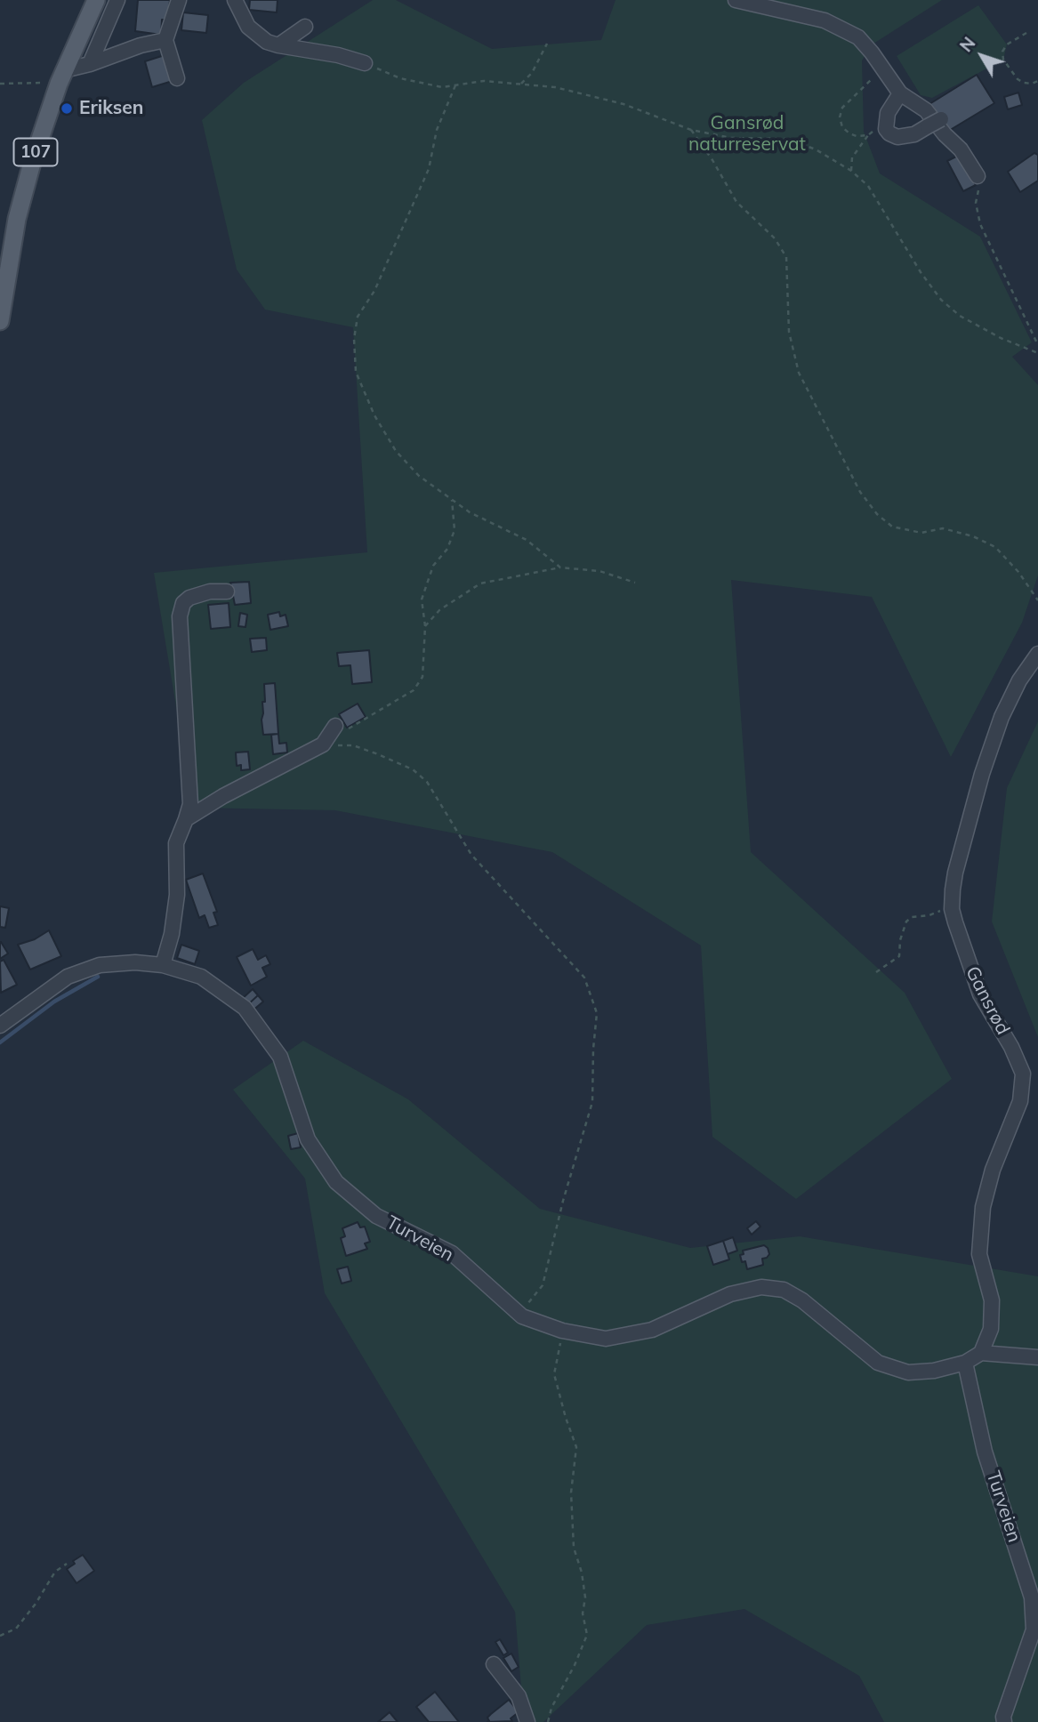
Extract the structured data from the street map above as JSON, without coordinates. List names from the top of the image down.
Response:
{
  "streets": {
    "main road": ["107"],
    "street": ["Gansrød", "Turveien"]
  },
  "crossings": [
    ["Gansrød", "Turveien"]
  ],
  "parks": ["Gansrød naturreservat"],
  "places": ["Eriksen"],
  "north": "top left"
}
